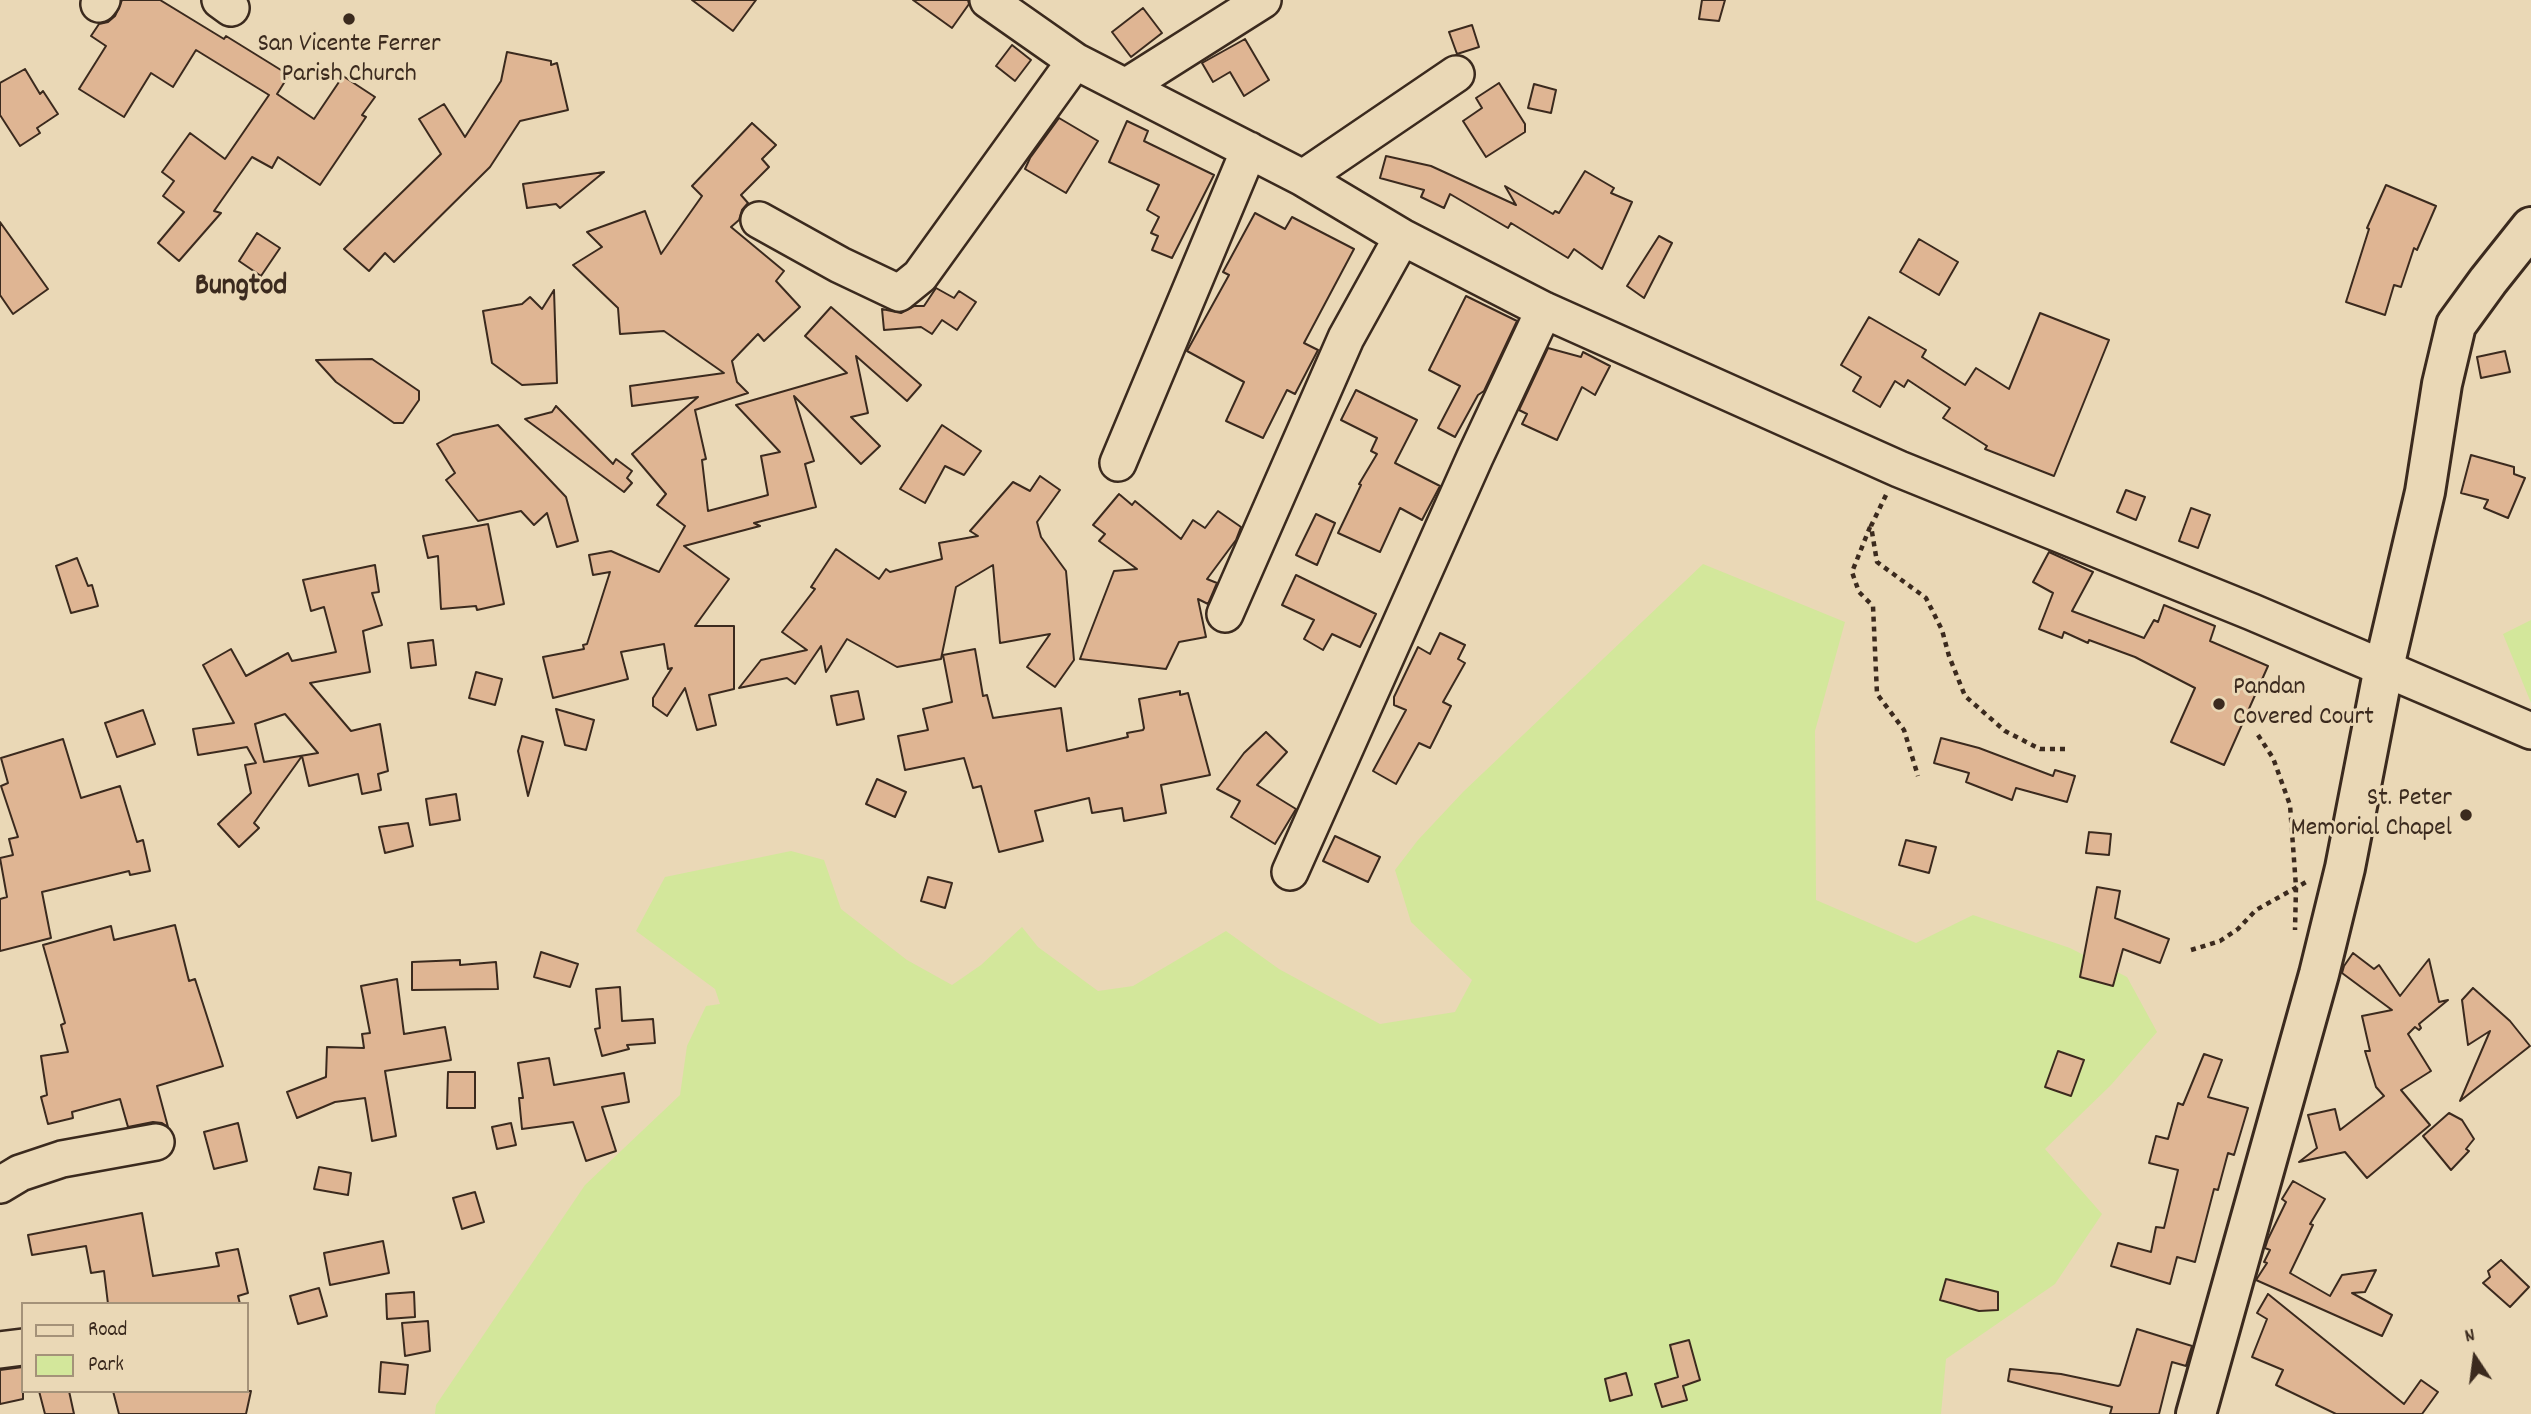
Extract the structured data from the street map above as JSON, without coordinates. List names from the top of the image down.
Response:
{
  "districts": ["Bungtod"],
  "places": ["San Vicente Ferrer Parish Church", "Pandan Covered Court", "St. Peter Memorial Chapel"],
  "legend": ["Road", "Park"],
  "north": "top"
}
